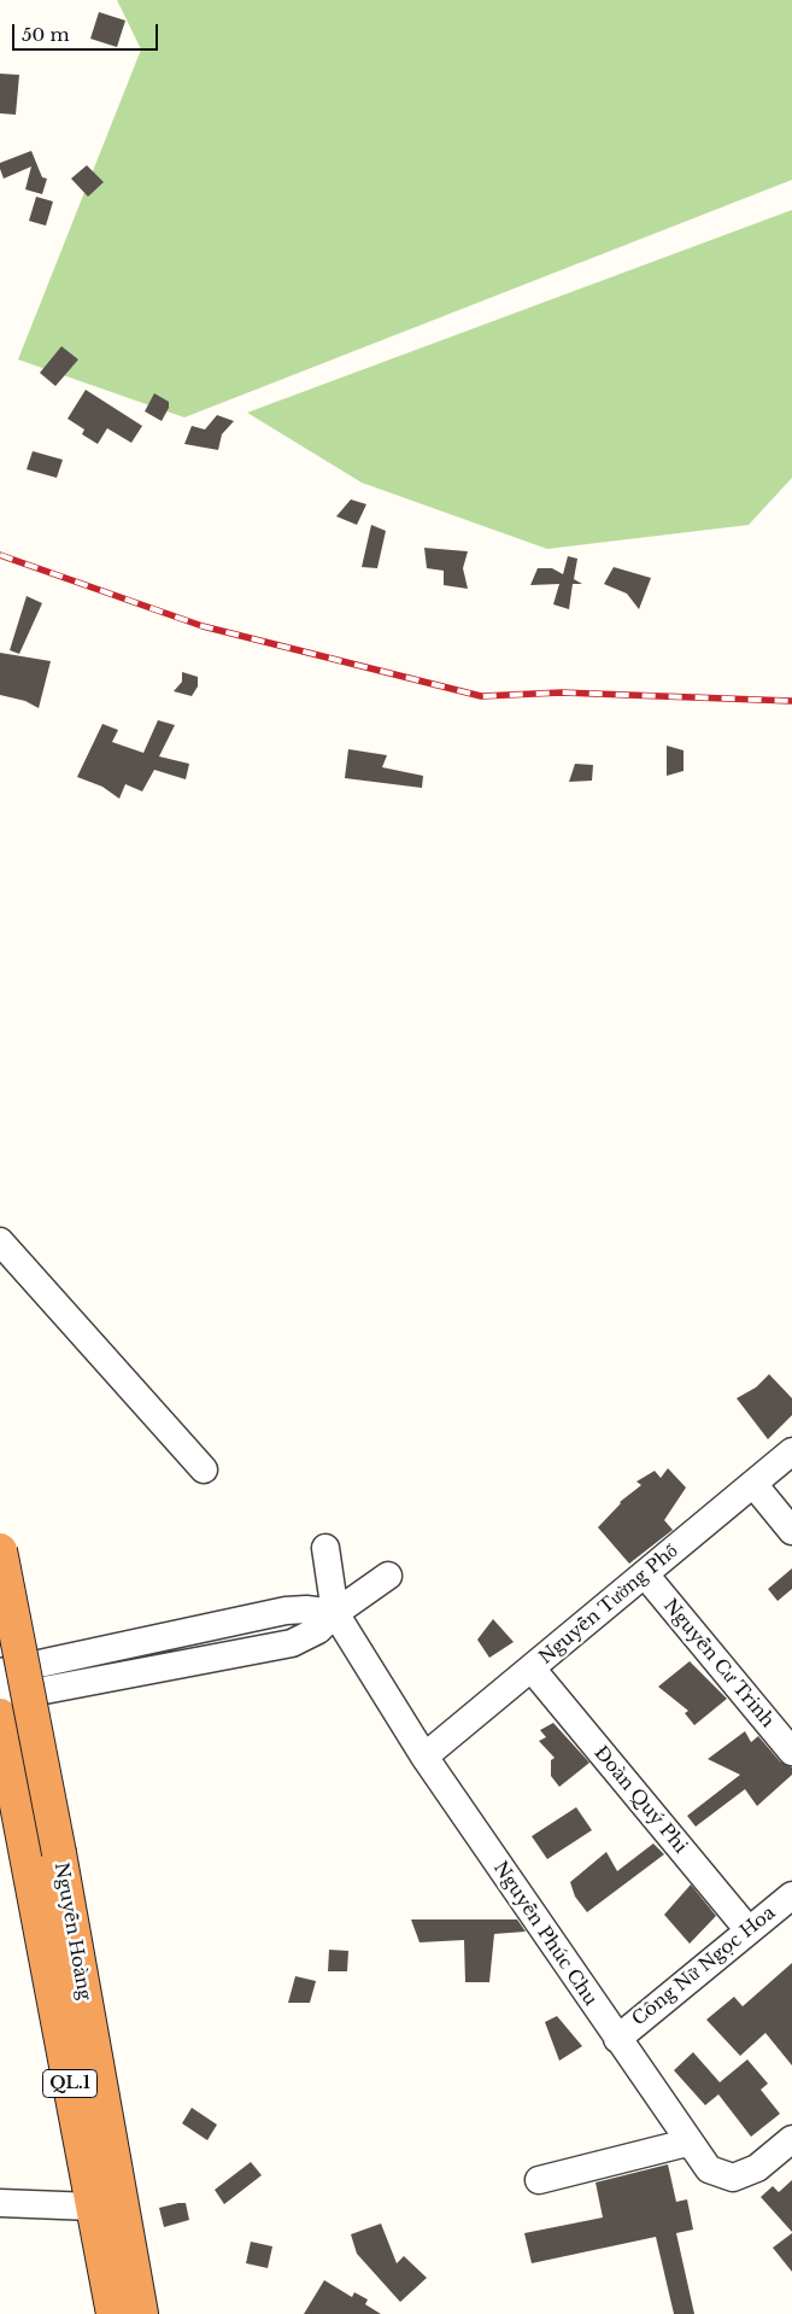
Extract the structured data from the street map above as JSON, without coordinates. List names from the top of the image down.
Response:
{
  "streets": {
    "highway": ["Nguyễn Hoàng", "QL.1"],
    "street": [
      "Nguyễn Tường Phổ",
      "Nguyễn Cư Trinh",
      "Đoàn Quý Phi",
      "Nguyễn Phúc Chu",
      "Công Nữ Ngọc Hoa"
    ]
  },
  "crossings": [
    ["Nguyễn Tường Phổ", "Nguyễn Cư Trinh"],
    ["Nguyễn Tường Phổ", "Đoàn Quý Phi"],
    ["Nguyễn Tường Phổ", "Nguyễn Phúc Chu"],
    ["Đoàn Quý Phi", "Công Nữ Ngọc Hoa"],
    ["Nguyễn Phúc Chu", "Công Nữ Ngọc Hoa"]
  ],
  "scale_bar": "50 m"
}
